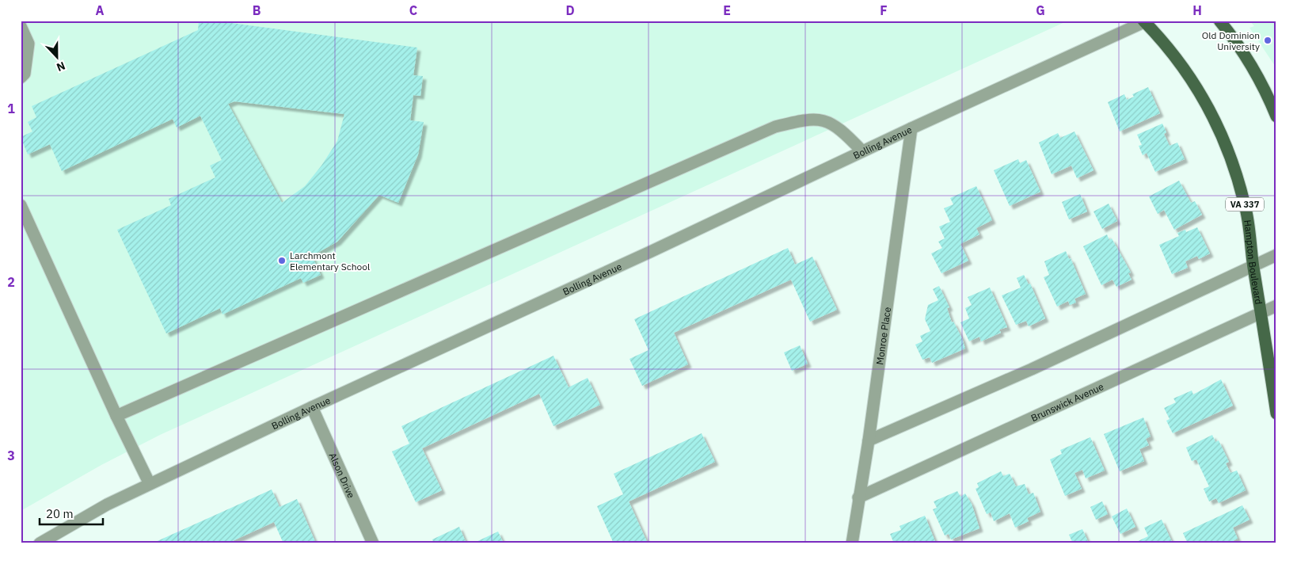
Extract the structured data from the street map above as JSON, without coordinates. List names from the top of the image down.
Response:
{
  "streets": {
    "main road": ["VA 337", "Hampton Boulevard"],
    "street": [
      "Bolling Avenue",
      "Monroe Place",
      "Brunswick Avenue",
      "Alson Drive"
    ]
  },
  "crossings": [
    ["Bolling Avenue", "Hampton Boulevard"],
    ["Bolling Avenue", "Monroe Place"],
    ["Bolling Avenue", "Alson Drive"],
    ["Hampton Boulevard", "Brunswick Avenue"],
    ["Monroe Place", "Brunswick Avenue"]
  ],
  "places": ["Old Dominion University", "Larchmont Elementary School"],
  "scale_bar": "20 m",
  "north": "bottom",
  "grid": {
    "columns": [
      "A",
      "B",
      "C",
      "D",
      "E",
      "F",
      "G",
      "H"
    ],
    "rows": ["1", "2", "3"]
  }
}
